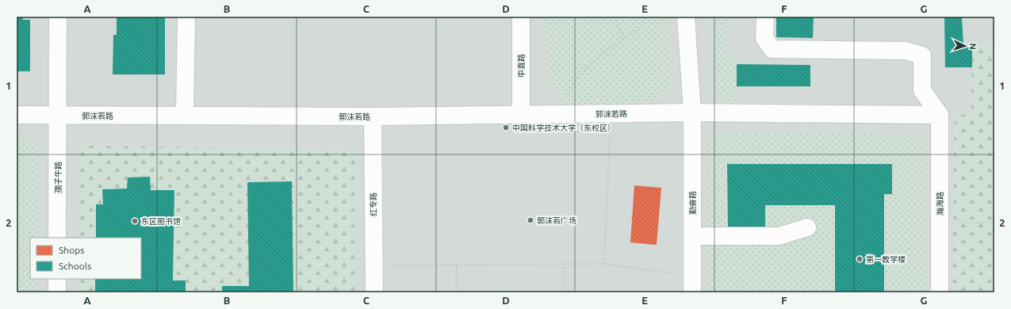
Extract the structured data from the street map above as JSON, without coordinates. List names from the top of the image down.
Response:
{
  "streets": {
    "street": [
      "中直路",
      "郭沫若路",
      "孺子牛路",
      "勤奋路",
      "瀚海路",
      "红专路"
    ]
  },
  "crossings": [
    ["中直路", "郭沫若路"],
    ["郭沫若路", "孺子牛路"],
    ["郭沫若路", "勤奋路"],
    ["郭沫若路", "瀚海路"],
    ["郭沫若路", "红专路"]
  ],
  "places": [
    "中国科学技术大学（东校区）",
    "郭沫若广场",
    "东区图书馆",
    "第一教学楼"
  ],
  "legend": ["Shops", "Schools"],
  "north": "right",
  "grid": {
    "columns": [
      "A",
      "B",
      "C",
      "D",
      "E",
      "F",
      "G"
    ],
    "rows": ["1", "2"]
  }
}
